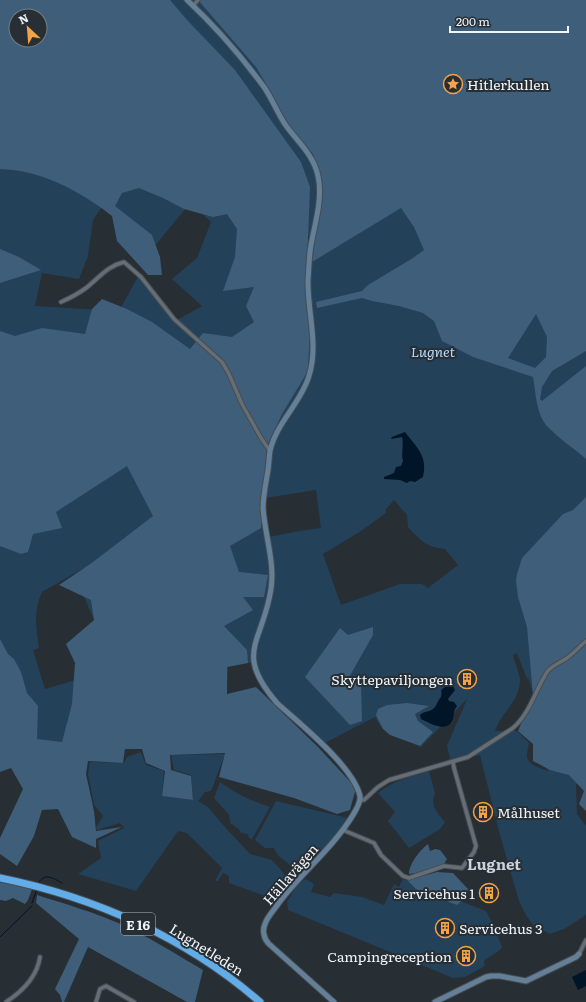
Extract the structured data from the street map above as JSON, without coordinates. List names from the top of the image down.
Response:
{
  "streets": {
    "highway": ["E 16", "Lugnetleden"],
    "street": ["Hällavägen"]
  },
  "districts": ["Lugnet"],
  "parks": ["Lugnet"],
  "places": {
    "place": ["Hitlerkullen"],
    "building": [
      "Skyttepaviljongen",
      "Målhuset",
      "Servicehus 1",
      "Servicehus 3",
      "Campingreception"
    ]
  },
  "scale_bar": "200 m",
  "north": "top left"
}
